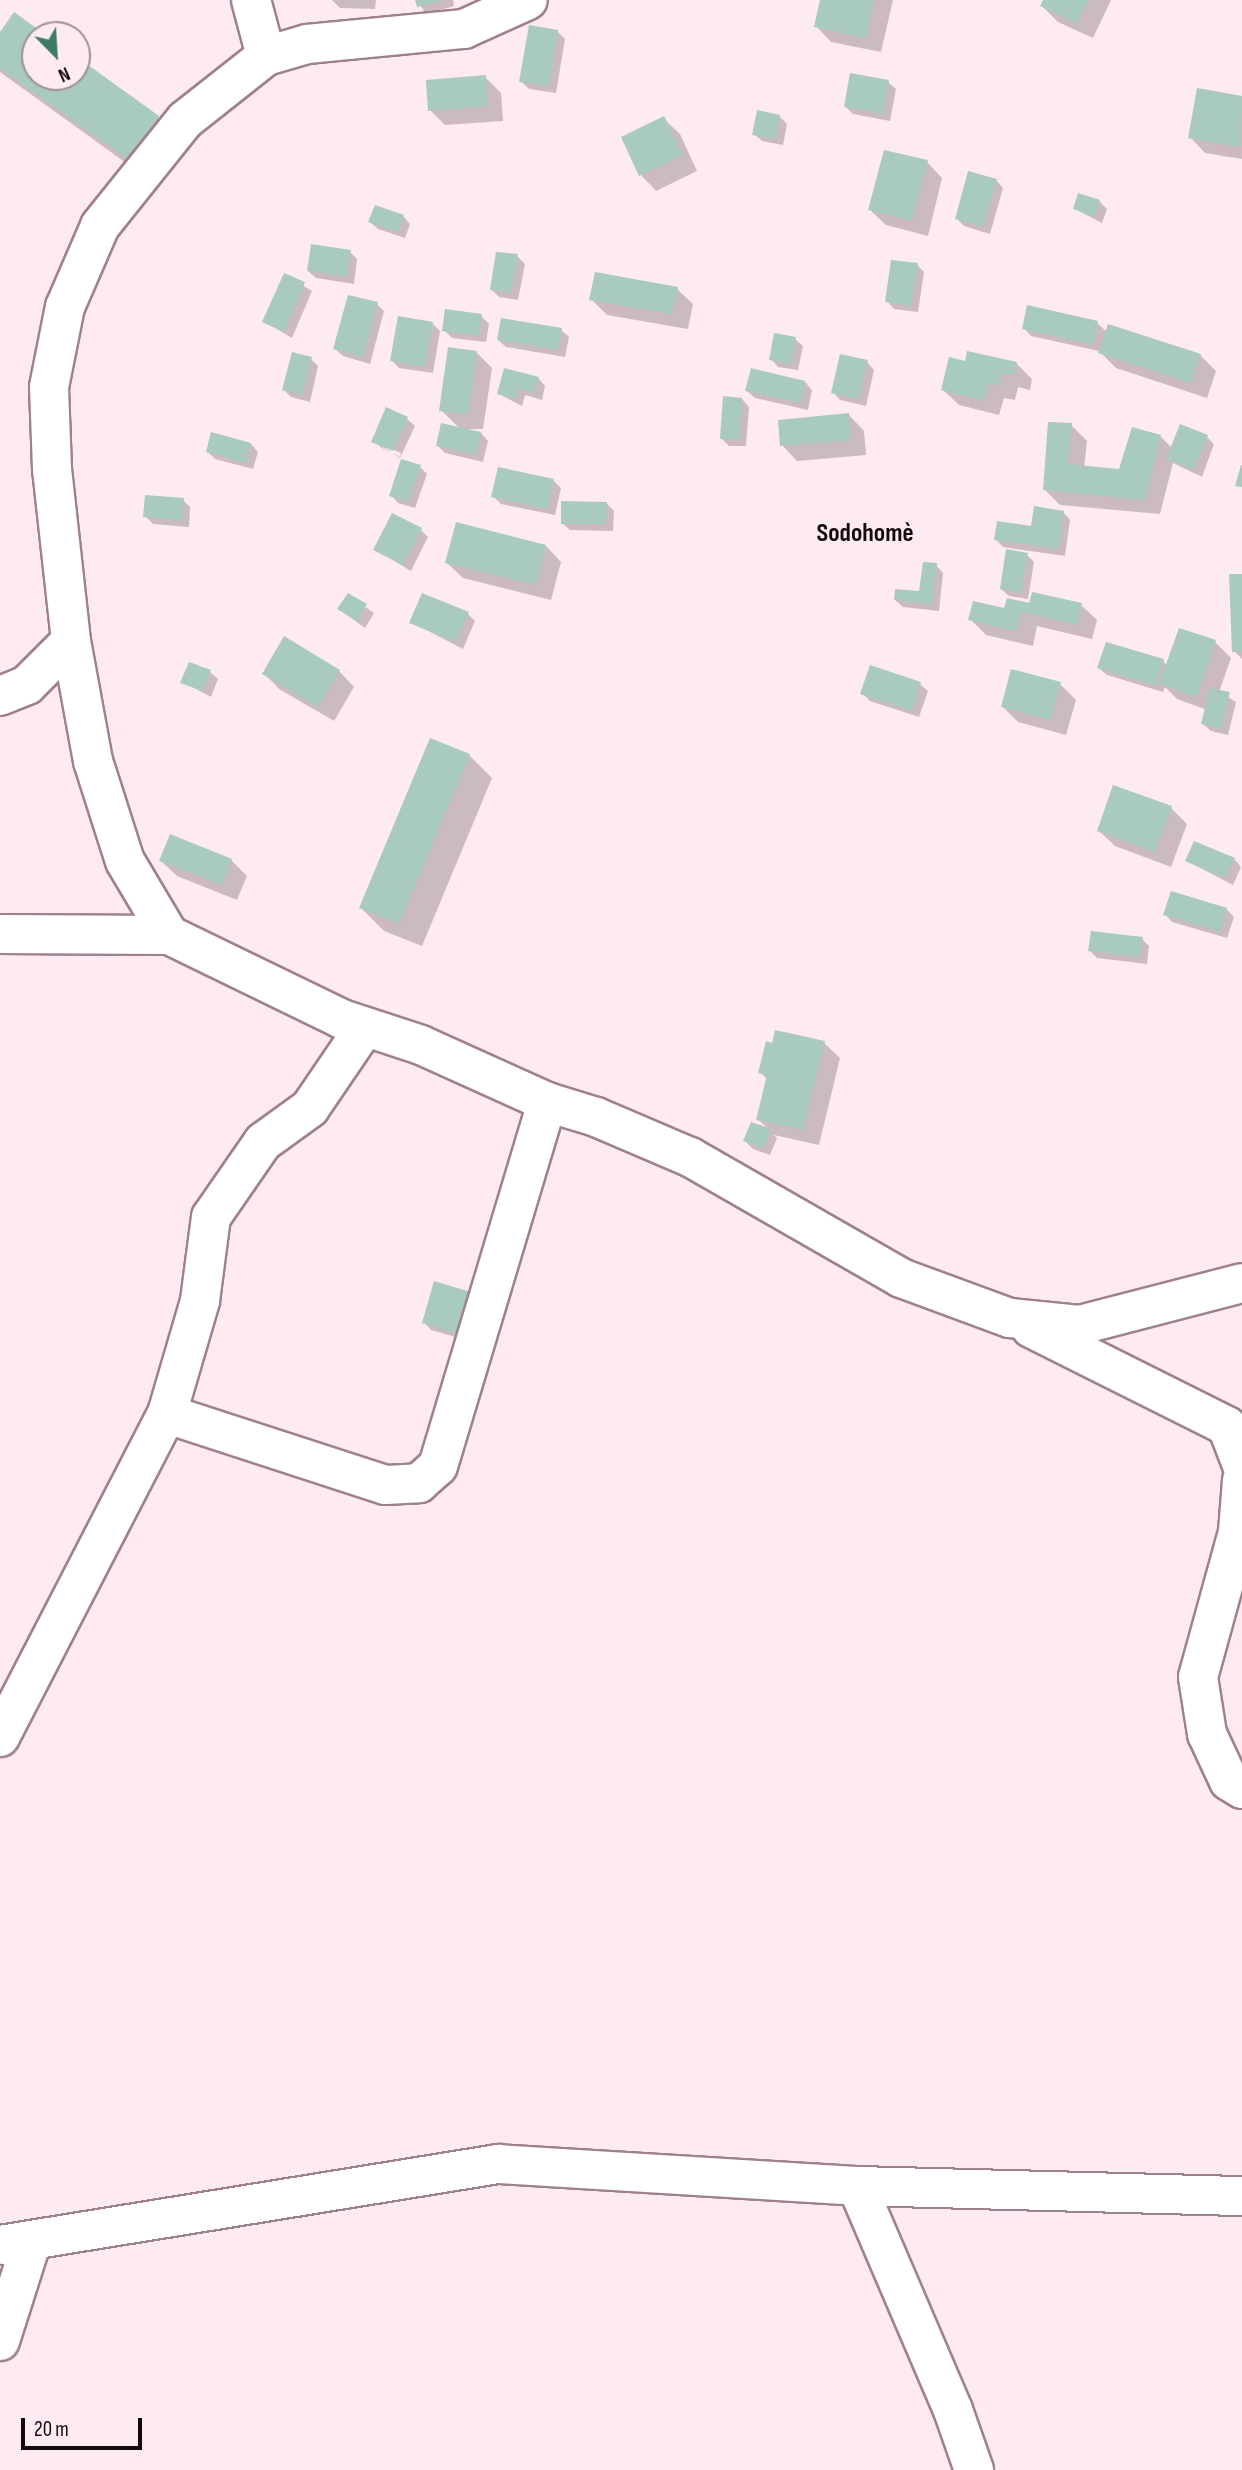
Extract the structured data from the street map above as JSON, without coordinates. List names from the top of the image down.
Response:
{
  "districts": ["Sodohomè"],
  "scale_bar": "20 m",
  "north": "bottom right"
}
